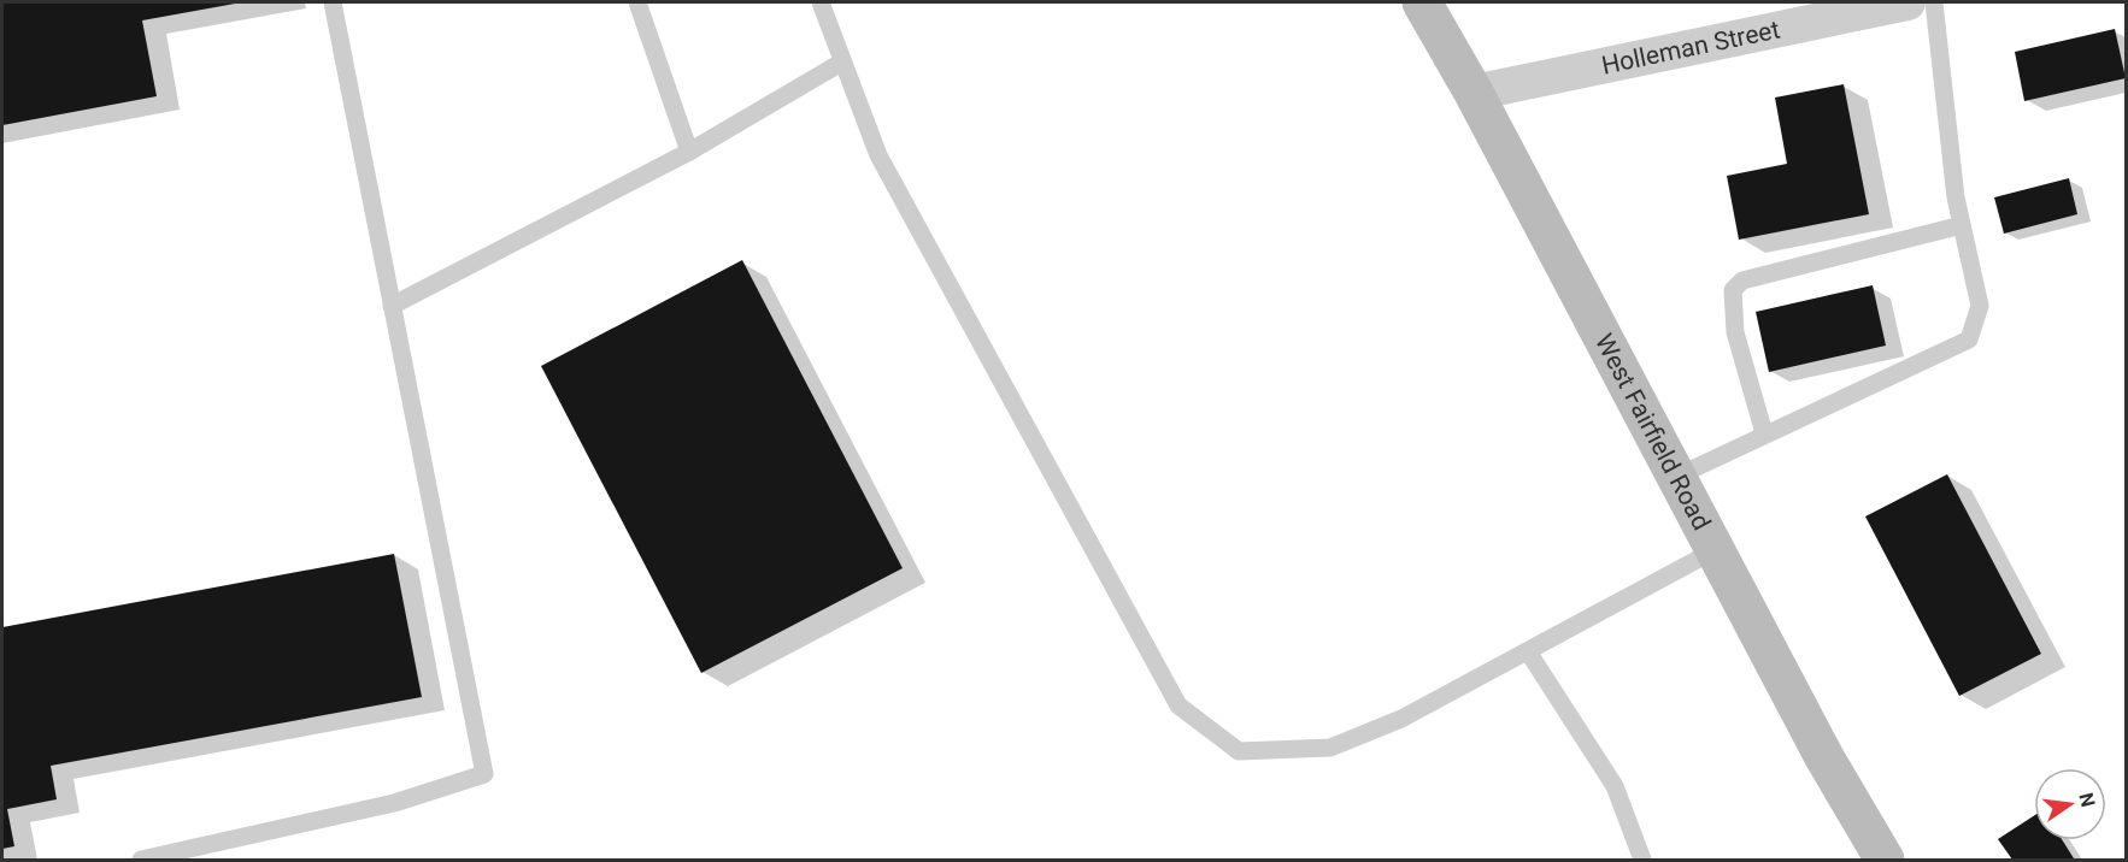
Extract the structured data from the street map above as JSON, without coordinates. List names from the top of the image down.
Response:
{
  "streets": {
    "main road": ["West Fairfield Road"],
    "street": ["Holleman Street"]
  },
  "crossings": [
    ["Holleman Street", "West Fairfield Road"]
  ],
  "north": "right"
}
